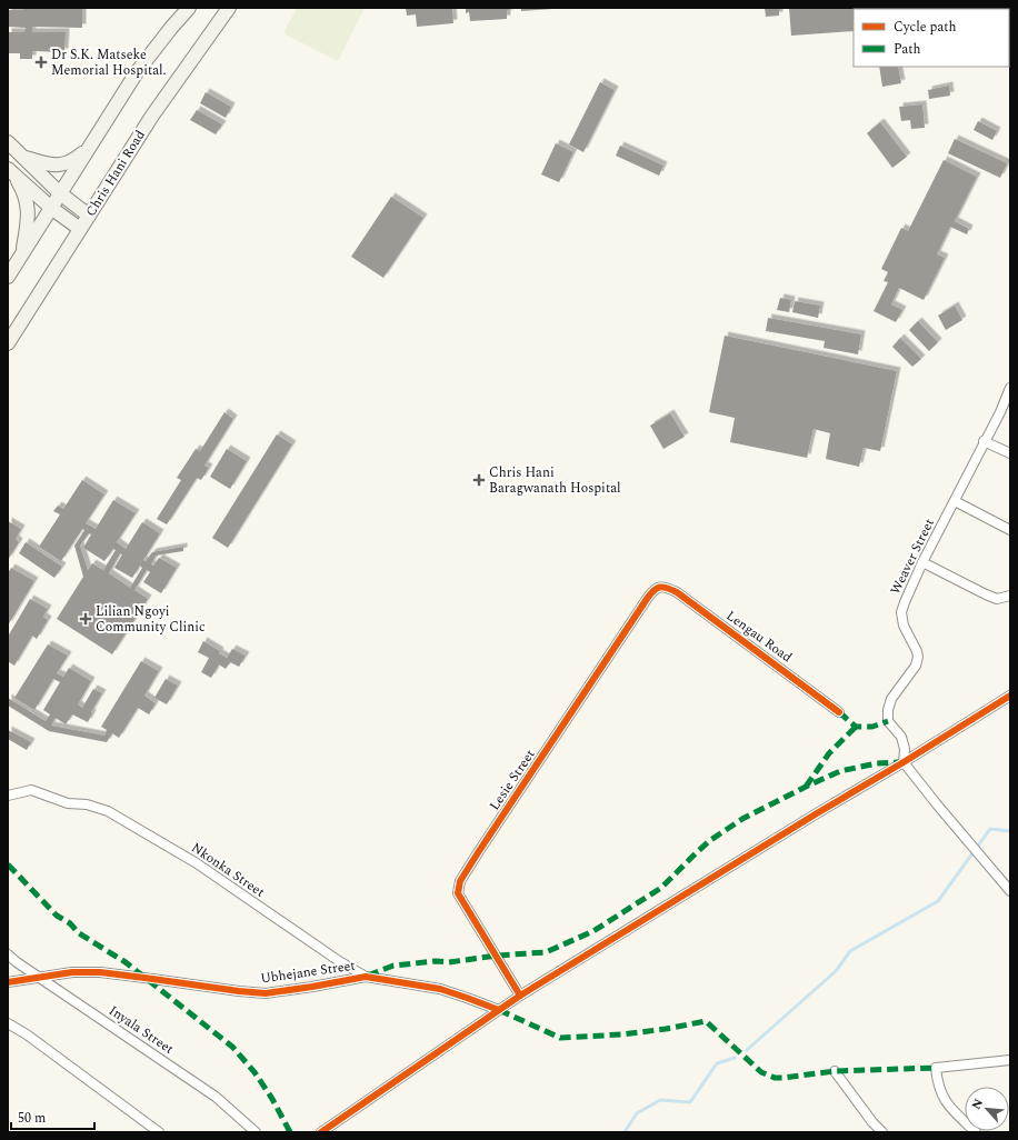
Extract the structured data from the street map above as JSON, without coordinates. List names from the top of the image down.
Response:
{
  "streets": {
    "main road": ["Chris Hani Road"],
    "street": [
      "Weaver Street",
      "Lengau Road",
      "Lesie Street",
      "Nkonka Street",
      "Ubhejane Street",
      "Inyala Street"
    ]
  },
  "crossings": [
    ["Lengau Road", "Lesie Street"],
    ["Nkonka Street", "Ubhejane Street"],
    ["Ubhejane Street", "Inyala Street"]
  ],
  "places": {
    "health": ["Dr S.K. Matseke Memorial Hospital.", "Chris Hani Baragwanath Hospital", "Lilian Ngoyi Community Clinic"]
  },
  "legend": ["Cycle path", "Path"],
  "scale_bar": "50 m",
  "north": "top left"
}
